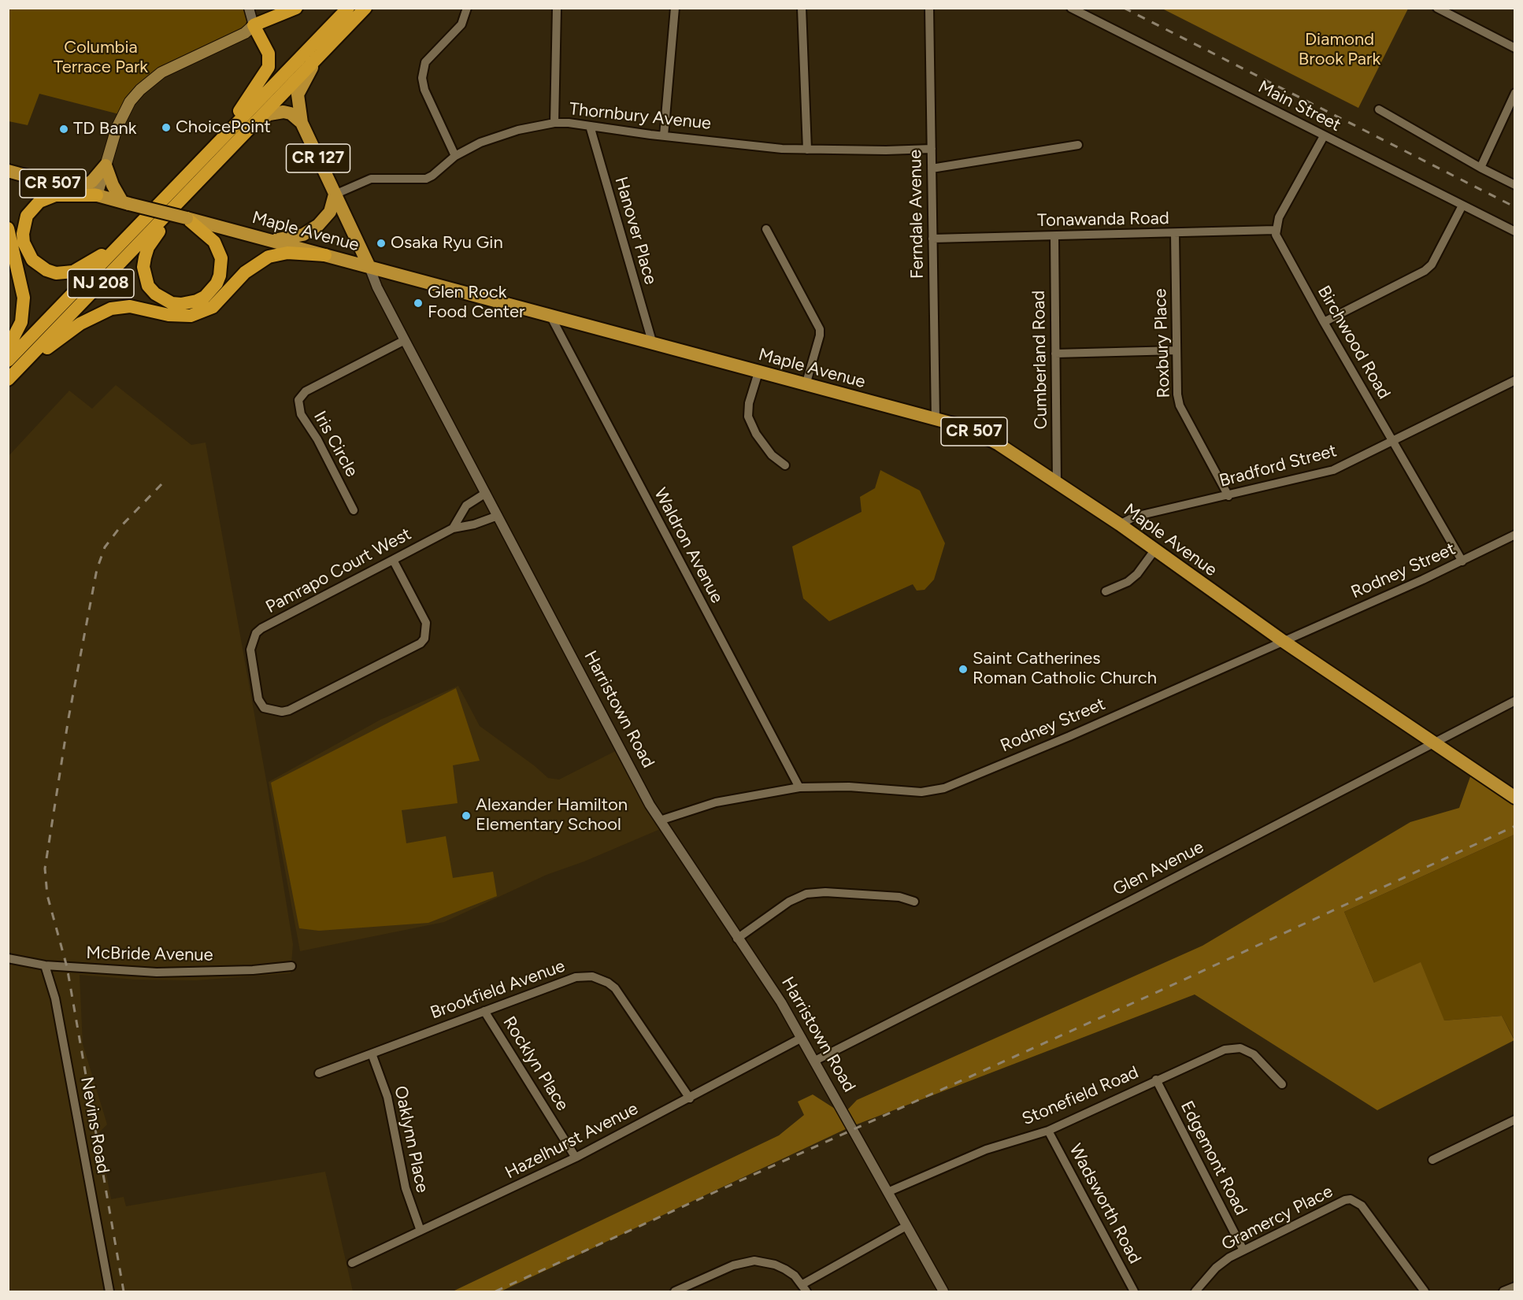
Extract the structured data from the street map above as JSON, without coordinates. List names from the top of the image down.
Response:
{
  "streets": {
    "highway": ["NJ 208"],
    "main road": [
      "CR 127",
      "CR 507",
      "Maple Avenue",
      "Harristown Road"
    ],
    "street": [
      "Main Street",
      "Thornbury Avenue",
      "Ferndale Avenue",
      "Tonawanda Road",
      "Hanover Place",
      "Birchwood Road",
      "Roxbury Place",
      "Cumberland Road",
      "Iris Circle",
      "Bradford Street",
      "Waldron Avenue",
      "Pamrapo Court West",
      "Rodney Street",
      "Glen Avenue",
      "McBride Avenue",
      "Brookfield Avenue",
      "Rocklyn Place",
      "Stonefield Road",
      "Nevins Road",
      "Oaklynn Place",
      "Hazelhurst Avenue",
      "Edgemont Road",
      "Wadsworth Road",
      "Gramercy Place"
    ]
  },
  "crossings": [
    ["Thornbury Avenue", "Ferndale Avenue"],
    ["Thornbury Avenue", "Hanover Place"],
    ["Thornbury Avenue", "Harristown Road"],
    ["Ferndale Avenue", "Tonawanda Road"],
    ["Ferndale Avenue", "Maple Avenue"],
    ["Tonawanda Road", "Birchwood Road"],
    ["Tonawanda Road", "Roxbury Place"],
    ["Tonawanda Road", "Cumberland Road"],
    ["Hanover Place", "Maple Avenue"],
    ["Maple Avenue", "Cumberland Road"],
    ["Maple Avenue", "Bradford Street"],
    ["Maple Avenue", "Waldron Avenue"],
    ["Maple Avenue", "Rodney Street"],
    ["Maple Avenue", "Harristown Road"],
    ["Maple Avenue", "Glen Avenue"],
    ["NJ 208", "Harristown Road"],
    ["Birchwood Road", "Bradford Street"],
    ["Birchwood Road", "Rodney Street"],
    ["Roxbury Place", "Bradford Street"],
    ["Iris Circle", "Harristown Road"],
    ["Waldron Avenue", "Rodney Street"],
    ["Pamrapo Court West", "Harristown Road"],
    ["Rodney Street", "Harristown Road"],
    ["Harristown Road", "Glen Avenue"],
    ["Harristown Road", "Stonefield Road"],
    ["Harristown Road", "Hazelhurst Avenue"],
    ["McBride Avenue", "Nevins Road"],
    ["Brookfield Avenue", "Rocklyn Place"],
    ["Brookfield Avenue", "Oaklynn Place"],
    ["Brookfield Avenue", "Hazelhurst Avenue"],
    ["Rocklyn Place", "Hazelhurst Avenue"],
    ["Stonefield Road", "Edgemont Road"],
    ["Stonefield Road", "Wadsworth Road"],
    ["Oaklynn Place", "Hazelhurst Avenue"],
    ["Edgemont Road", "Gramercy Place"]
  ],
  "parks": ["Diamond Brook Park", "Columbia Terrace Park"],
  "places": [
    "ChoicePoint",
    "TD Bank",
    "Osaka Ryu Gin",
    "Glen Rock Food Center",
    "Saint Catherines Roman Catholic Church",
    "Alexander Hamilton Elementary School"
  ]
}
